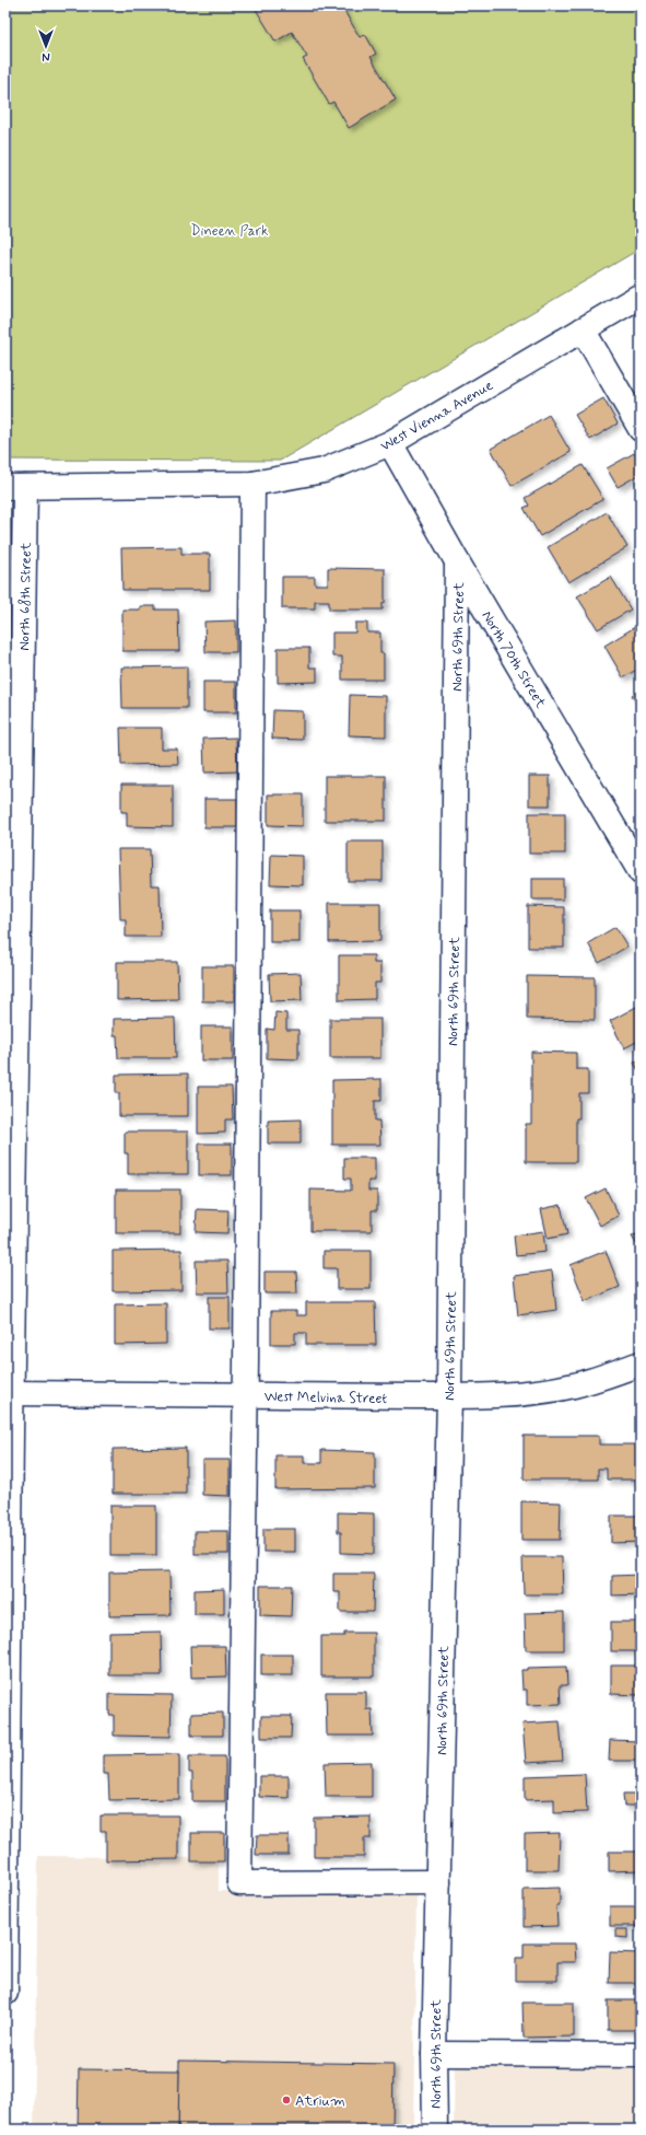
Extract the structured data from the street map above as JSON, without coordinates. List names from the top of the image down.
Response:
{
  "streets": {
    "street": [
      "West Vienna Avenue",
      "North 68th Street",
      "North 69th Street",
      "North 70th Street",
      "West Melvina Street"
    ]
  },
  "crossings": [
    ["West Vienna Avenue", "North 68th Street"],
    ["West Vienna Avenue", "North 70th Street"],
    ["North 68th Street", "West Melvina Street"],
    ["North 69th Street", "North 70th Street"],
    ["North 69th Street", "West Melvina Street"]
  ],
  "parks": ["Dineen Park"],
  "places": ["Atrium"],
  "north": "bottom"
}
